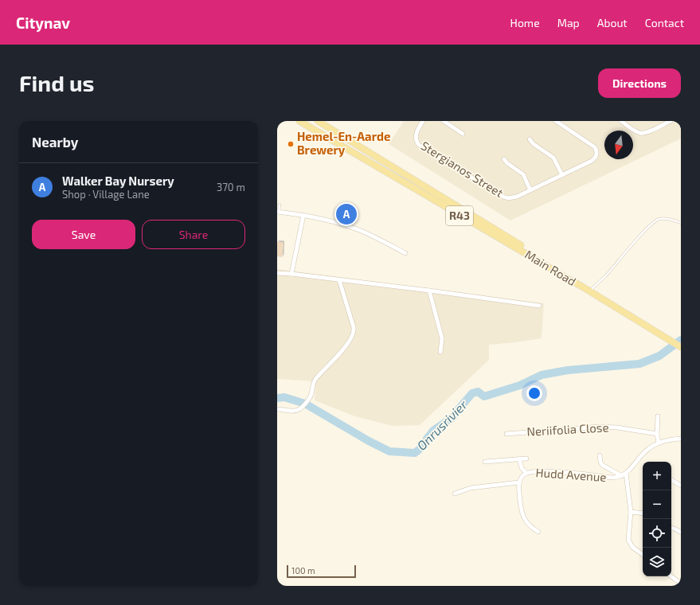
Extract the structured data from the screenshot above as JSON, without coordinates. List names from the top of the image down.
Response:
{
  "streets": {
    "main road": ["R43", "Main Road"],
    "street": ["Stergianos Street", "Neriifolia Close", "Hudd Avenue"]
  },
  "crossings": [
    ["R43", "Main Road"]
  ],
  "water": ["Onrusrivier"],
  "places": ["Hemel-En-Aarde Brewery"],
  "scale_bar": "100 m",
  "north": "bottom",
  "page": {
    "header": "Citynav",
    "nav": [
      "Home",
      "Map",
      "About",
      "Contact"
    ],
    "buttons": [
      "Directions",
      ["Save", "Share"]
    ],
    "title": "Find us",
    "heading": "Nearby",
    "list": [
      {
        "mark": "A",
        "name": "Walker Bay Nursery",
        "note": "Shop · Village Lane",
        "value": "370 m"
      }
    ],
    "pins": "A",
    "map_buttons": ["+", "−"],
    "scale": "100 m"
  }
}
